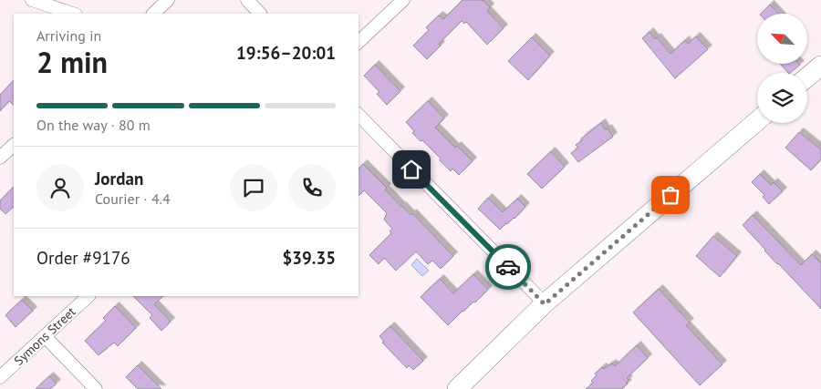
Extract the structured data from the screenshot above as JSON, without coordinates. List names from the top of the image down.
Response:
{
  "streets": {
    "street": ["Symons Street"]
  },
  "north": "top left",
  "page": {
    "heading": ["2 min", "Arriving in", "19:56–20:01"],
    "panel": [
      "Jordan",
      "Courier · 4.4",
      "Order #9176",
      "$39.35"
    ],
    "bar": "On the way · 80 m"
  }
}
